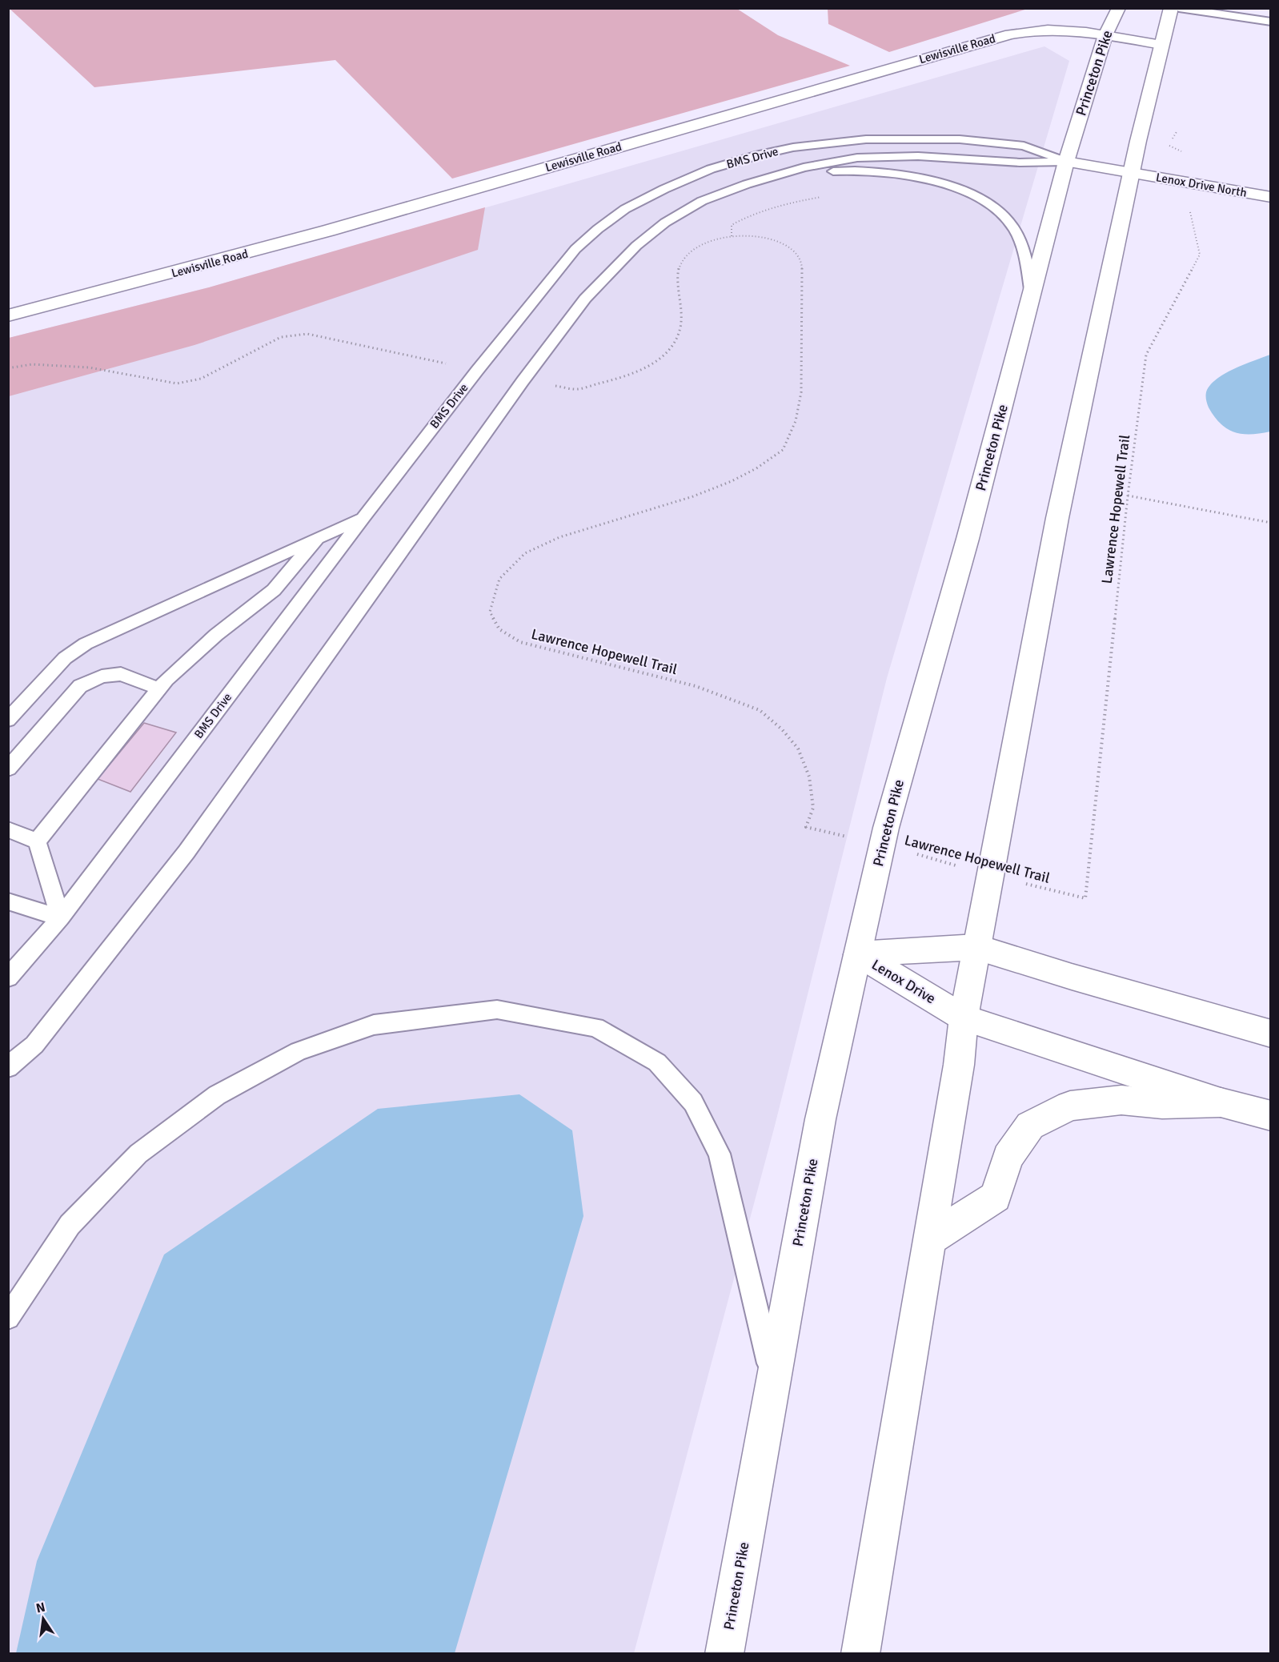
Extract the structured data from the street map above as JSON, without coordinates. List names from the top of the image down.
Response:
{
  "streets": {
    "main road": [
      "Lewisville Road",
      "Princeton Pike",
      "BMS Drive",
      "Lenox Drive North",
      "Lenox Drive"
    ],
    "path": ["Lawrence Hopewell Trail"]
  },
  "crossings": [
    ["Lewisville Road", "Princeton Pike"],
    ["Princeton Pike", "BMS Drive"],
    ["Princeton Pike", "Lawrence Hopewell Trail"],
    ["Princeton Pike", "Lenox Drive"],
    ["BMS Drive", "Lenox Drive North"],
    ["BMS Drive", "Lawrence Hopewell Trail"]
  ],
  "north": "top"
}
